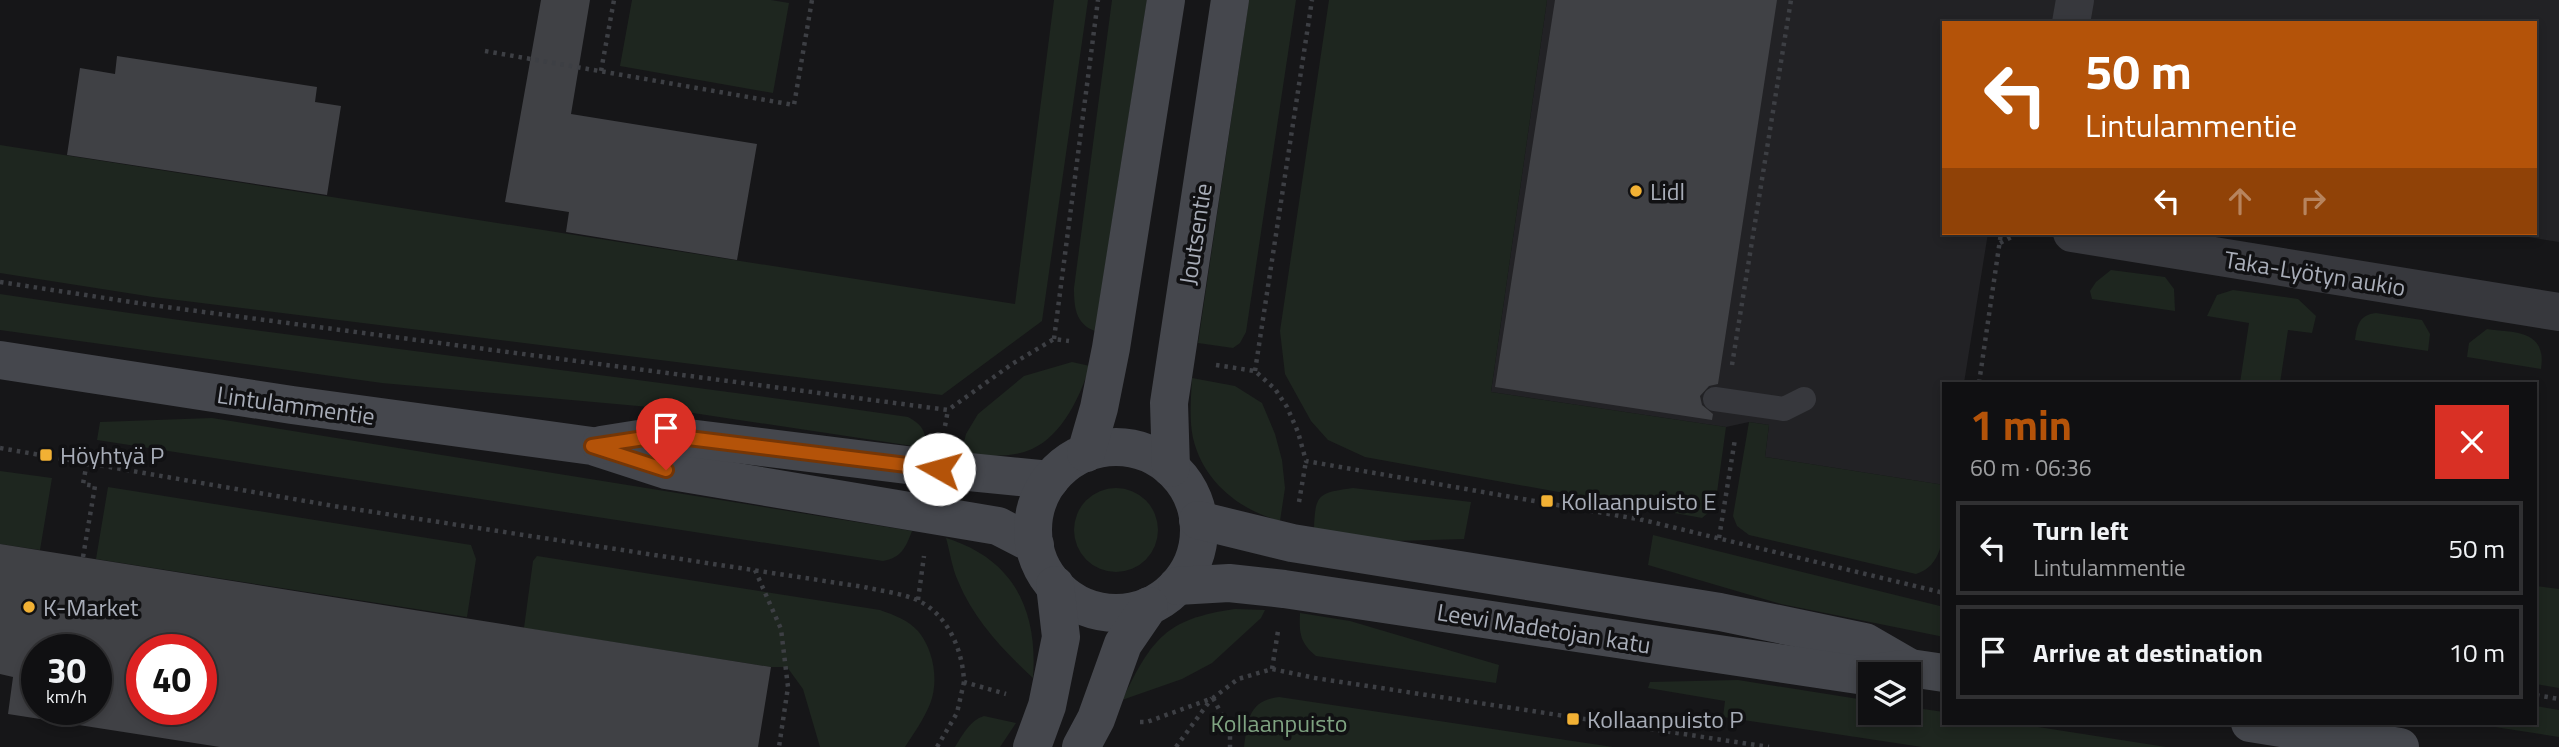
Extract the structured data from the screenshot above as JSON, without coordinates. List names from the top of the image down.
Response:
{
  "streets": {
    "street": [
      "Joutsentie",
      "Taka-Lyötyn aukio",
      "Lintulammentie",
      "Leevi Madetojan katu"
    ]
  },
  "crossings": [
    ["Joutsentie", "Lintulammentie"],
    ["Joutsentie", "Leevi Madetojan katu"],
    ["Lintulammentie", "Leevi Madetojan katu"]
  ],
  "parks": ["Kollaanpuisto"],
  "places": {
    "other": ["Lidl", "K-Market"],
    "transit": ["Höyhtyä P", "Kollaanpuisto E", "Kollaanpuisto P"]
  },
  "page": {
    "turn": ["50 m", "Lintulammentie"],
    "heading": ["1 min", "60 m · 06:36"],
    "list": [
      {
        "name": "Turn left",
        "note": "Lintulammentie",
        "value": "50 m"
      },
      {
        "name": "Arrive at destination",
        "value": "10 m"
      }
    ],
    "speed": "30 km/h",
    "limit": "40"
  }
}
